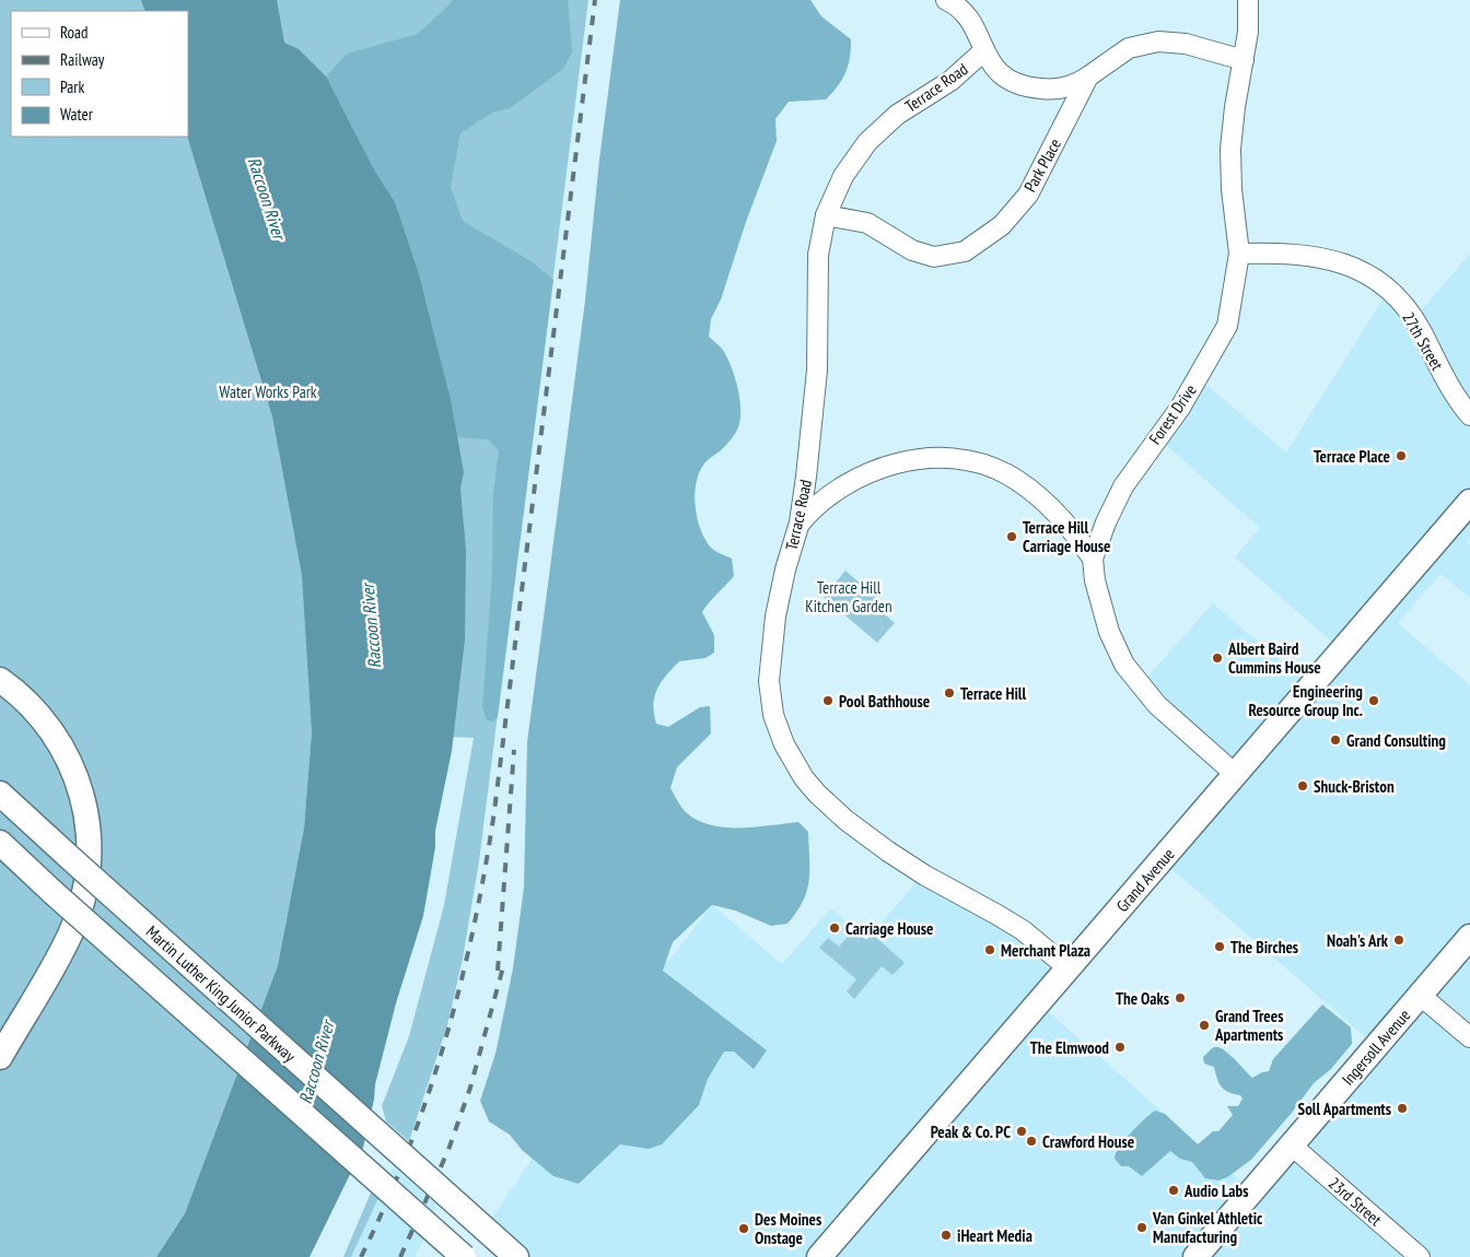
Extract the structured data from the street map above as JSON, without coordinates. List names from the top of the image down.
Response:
{
  "streets": {
    "main road": ["Grand Avenue", "Martin Luther King Junior Parkway", "Ingersoll Avenue"],
    "street": [
      "Terrace Road",
      "Park Place",
      "27th Street",
      "Forest Drive",
      "23rd Street"
    ]
  },
  "crossings": [
    ["Terrace Road", "Park Place"],
    ["Terrace Road", "Grand Avenue"],
    ["Park Place", "Forest Drive"],
    ["27th Street", "Forest Drive"],
    ["Forest Drive", "Grand Avenue"],
    ["Ingersoll Avenue", "23rd Street"]
  ],
  "water": ["Raccoon River"],
  "parks": ["Water Works Park", "Terrace Hill Kitchen Garden"],
  "places": [
    "Terrace Place",
    "Terrace Hill Carriage House",
    "Albert Baird Cummins House",
    "Terrace Hill",
    "Pool Bathhouse",
    "Engineering Resource Group Inc.",
    "Grand Consulting",
    "Shuck-Briston",
    "Carriage House",
    "Noah's Ark",
    "The Birches",
    "Merchant Plaza",
    "The Oaks",
    "Grand Trees Apartments",
    "The Elmwood",
    "Soll Apartments",
    "Peak & Co. PC",
    "Crawford House",
    "Audio Labs",
    "Van Ginkel Athletic Manufacturing",
    "Des Moines Onstage",
    "iHeart Media"
  ],
  "legend": [
    "Road",
    "Railway",
    "Park",
    "Water"
  ]
}
